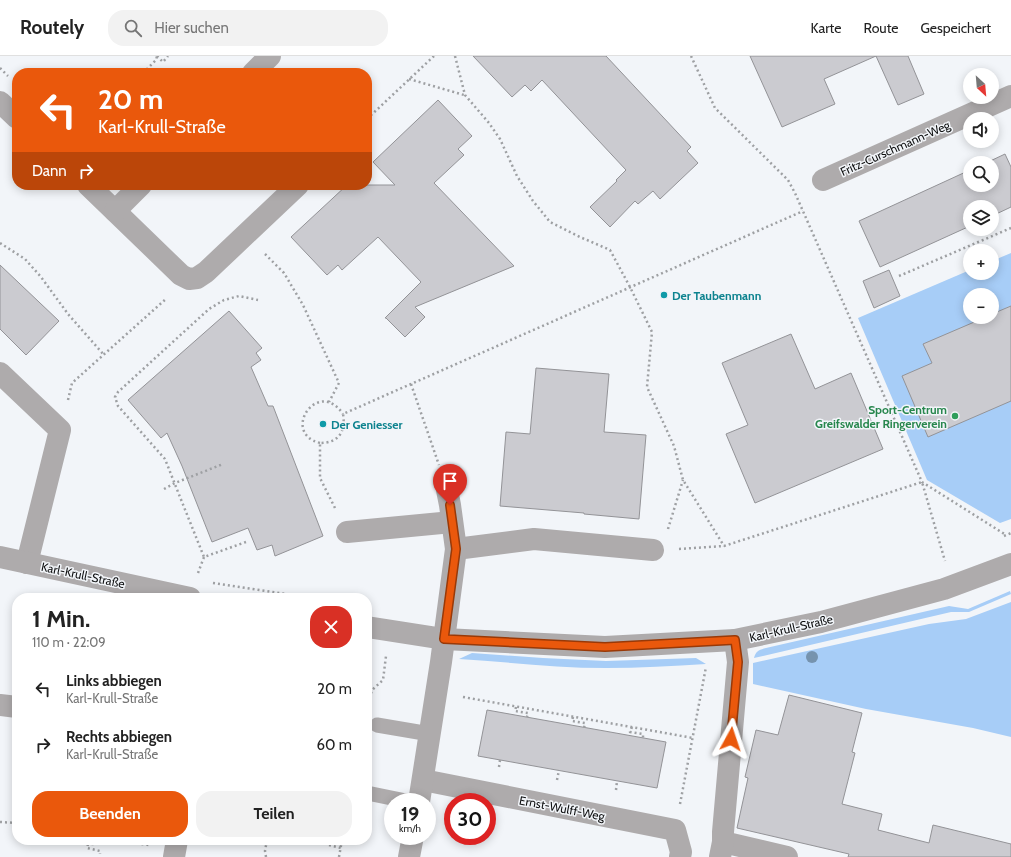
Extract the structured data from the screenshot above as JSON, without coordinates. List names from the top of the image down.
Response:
{
  "streets": {
    "street": ["Fritz-Curschmann-Weg", "Karl-Krull-Straße", "Ernst-Wulff-Weg"]
  },
  "places": ["Der Taubenmann", "Sport-Centrum Greifswalder Ringerverein", "Der Geniesser"],
  "north": "bottom right",
  "page": {
    "header": "Routely",
    "search": "Hier suchen",
    "nav": ["Karte", "Route", "Gespeichert"],
    "map_buttons": ["+", "−"],
    "turn": ["20 m", "Karl-Krull-Straße"],
    "then": "Dann",
    "heading": ["1 Min.", "110 m · 22:09"],
    "list": [
      {
        "name": "Links abbiegen",
        "note": "Karl-Krull-Straße",
        "value": "20 m"
      },
      {
        "name": "Rechts abbiegen",
        "note": "Karl-Krull-Straße",
        "value": "60 m"
      }
    ],
    "buttons": ["Beenden", "Teilen"],
    "speed": "19 km/h",
    "limit": "30"
  }
}
